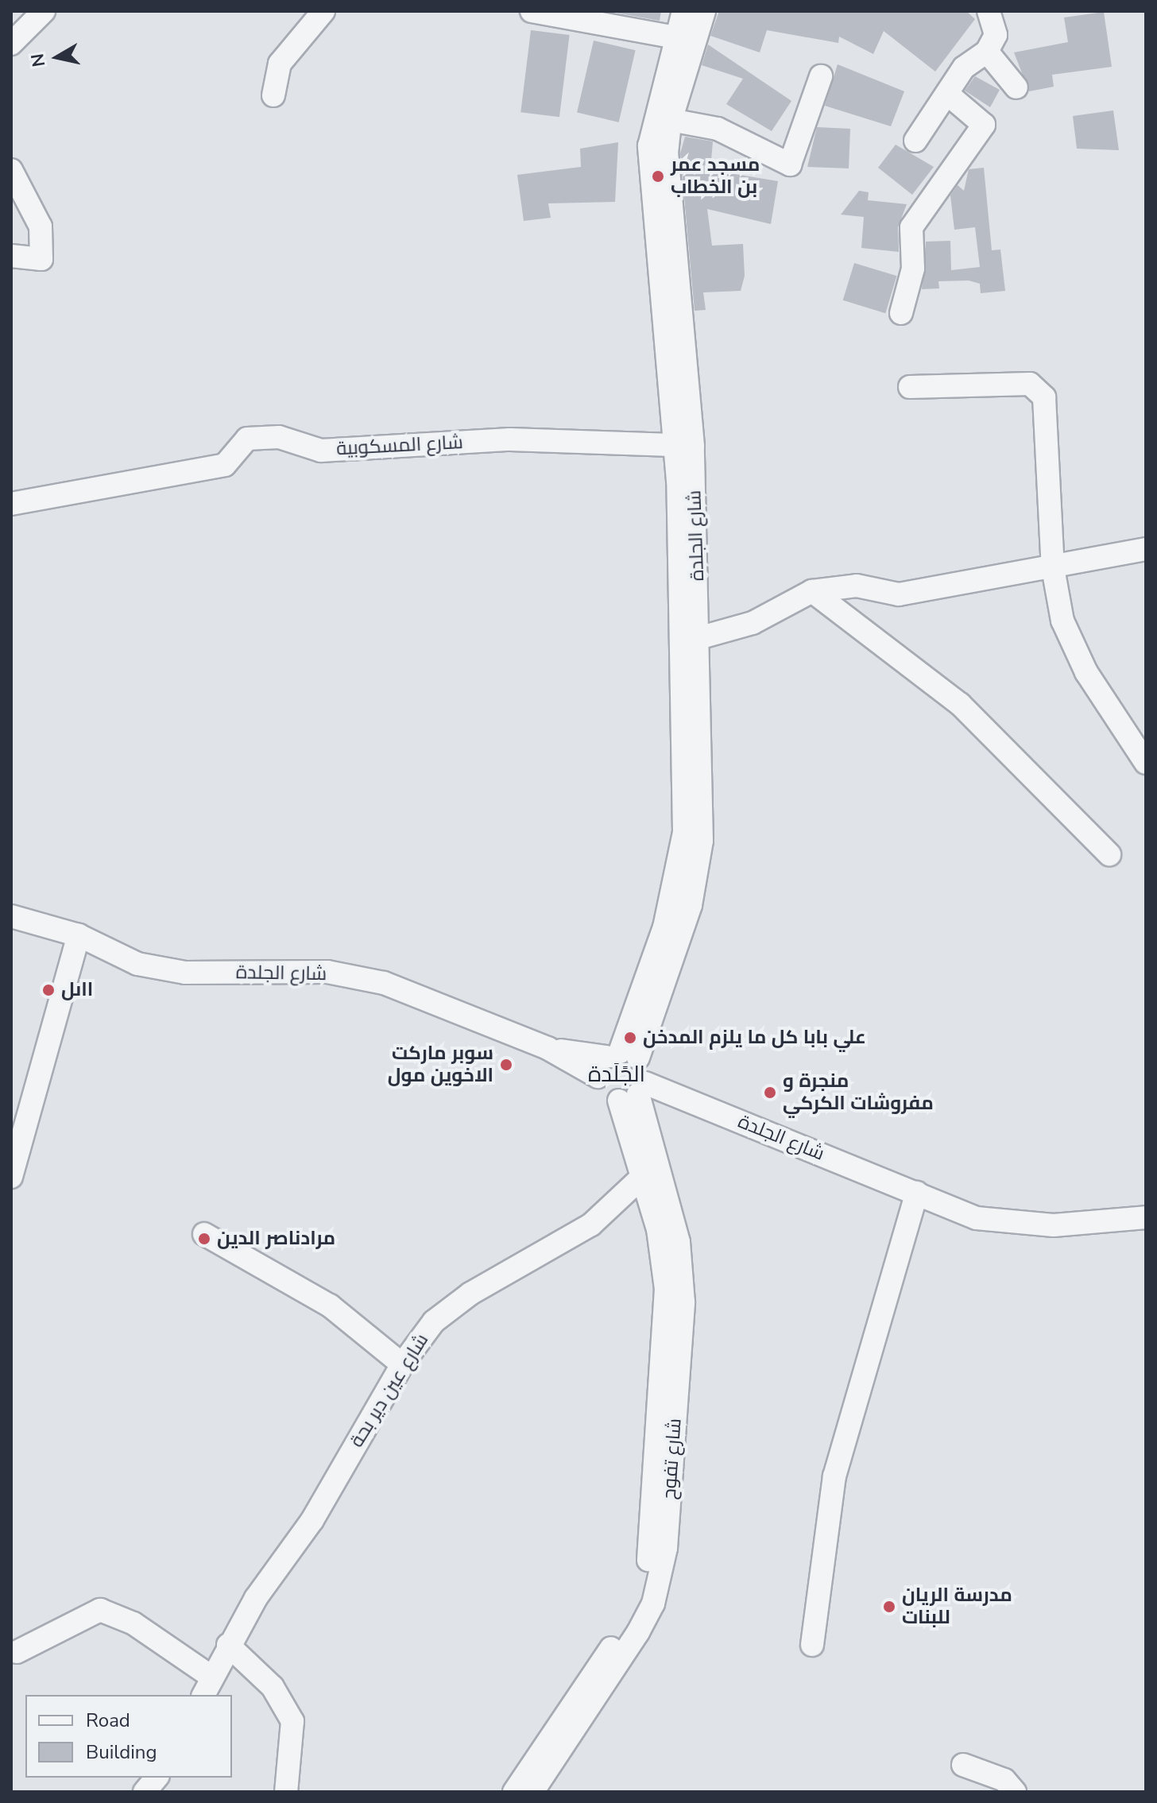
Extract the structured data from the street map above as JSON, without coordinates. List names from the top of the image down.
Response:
{
  "streets": {
    "street": [
      "شارع المسكوبية",
      "شارع الجلدة",
      "شارع عين دير بحة",
      "شارع تفوح"
    ]
  },
  "crossings": [
    ["شارع المسكوبية", "شارع الجلدة"],
    ["شارع الجلدة", "شارع تفوح"],
    ["شارع عين دير بحة", "شارع تفوح"]
  ],
  "districts": ["الجًلَدة"],
  "places": [
    "مسجد عمر بن الخطاب",
    "ااىل",
    "علي بابا كل ما يلزم المدخن",
    "سوبر ماركت الاخوين مول",
    "منجرة و مفروشات الكركي",
    "مرادناصر الدين",
    "مدرسة الريان للبنات"
  ],
  "legend": ["Road", "Building"],
  "north": "left"
}
